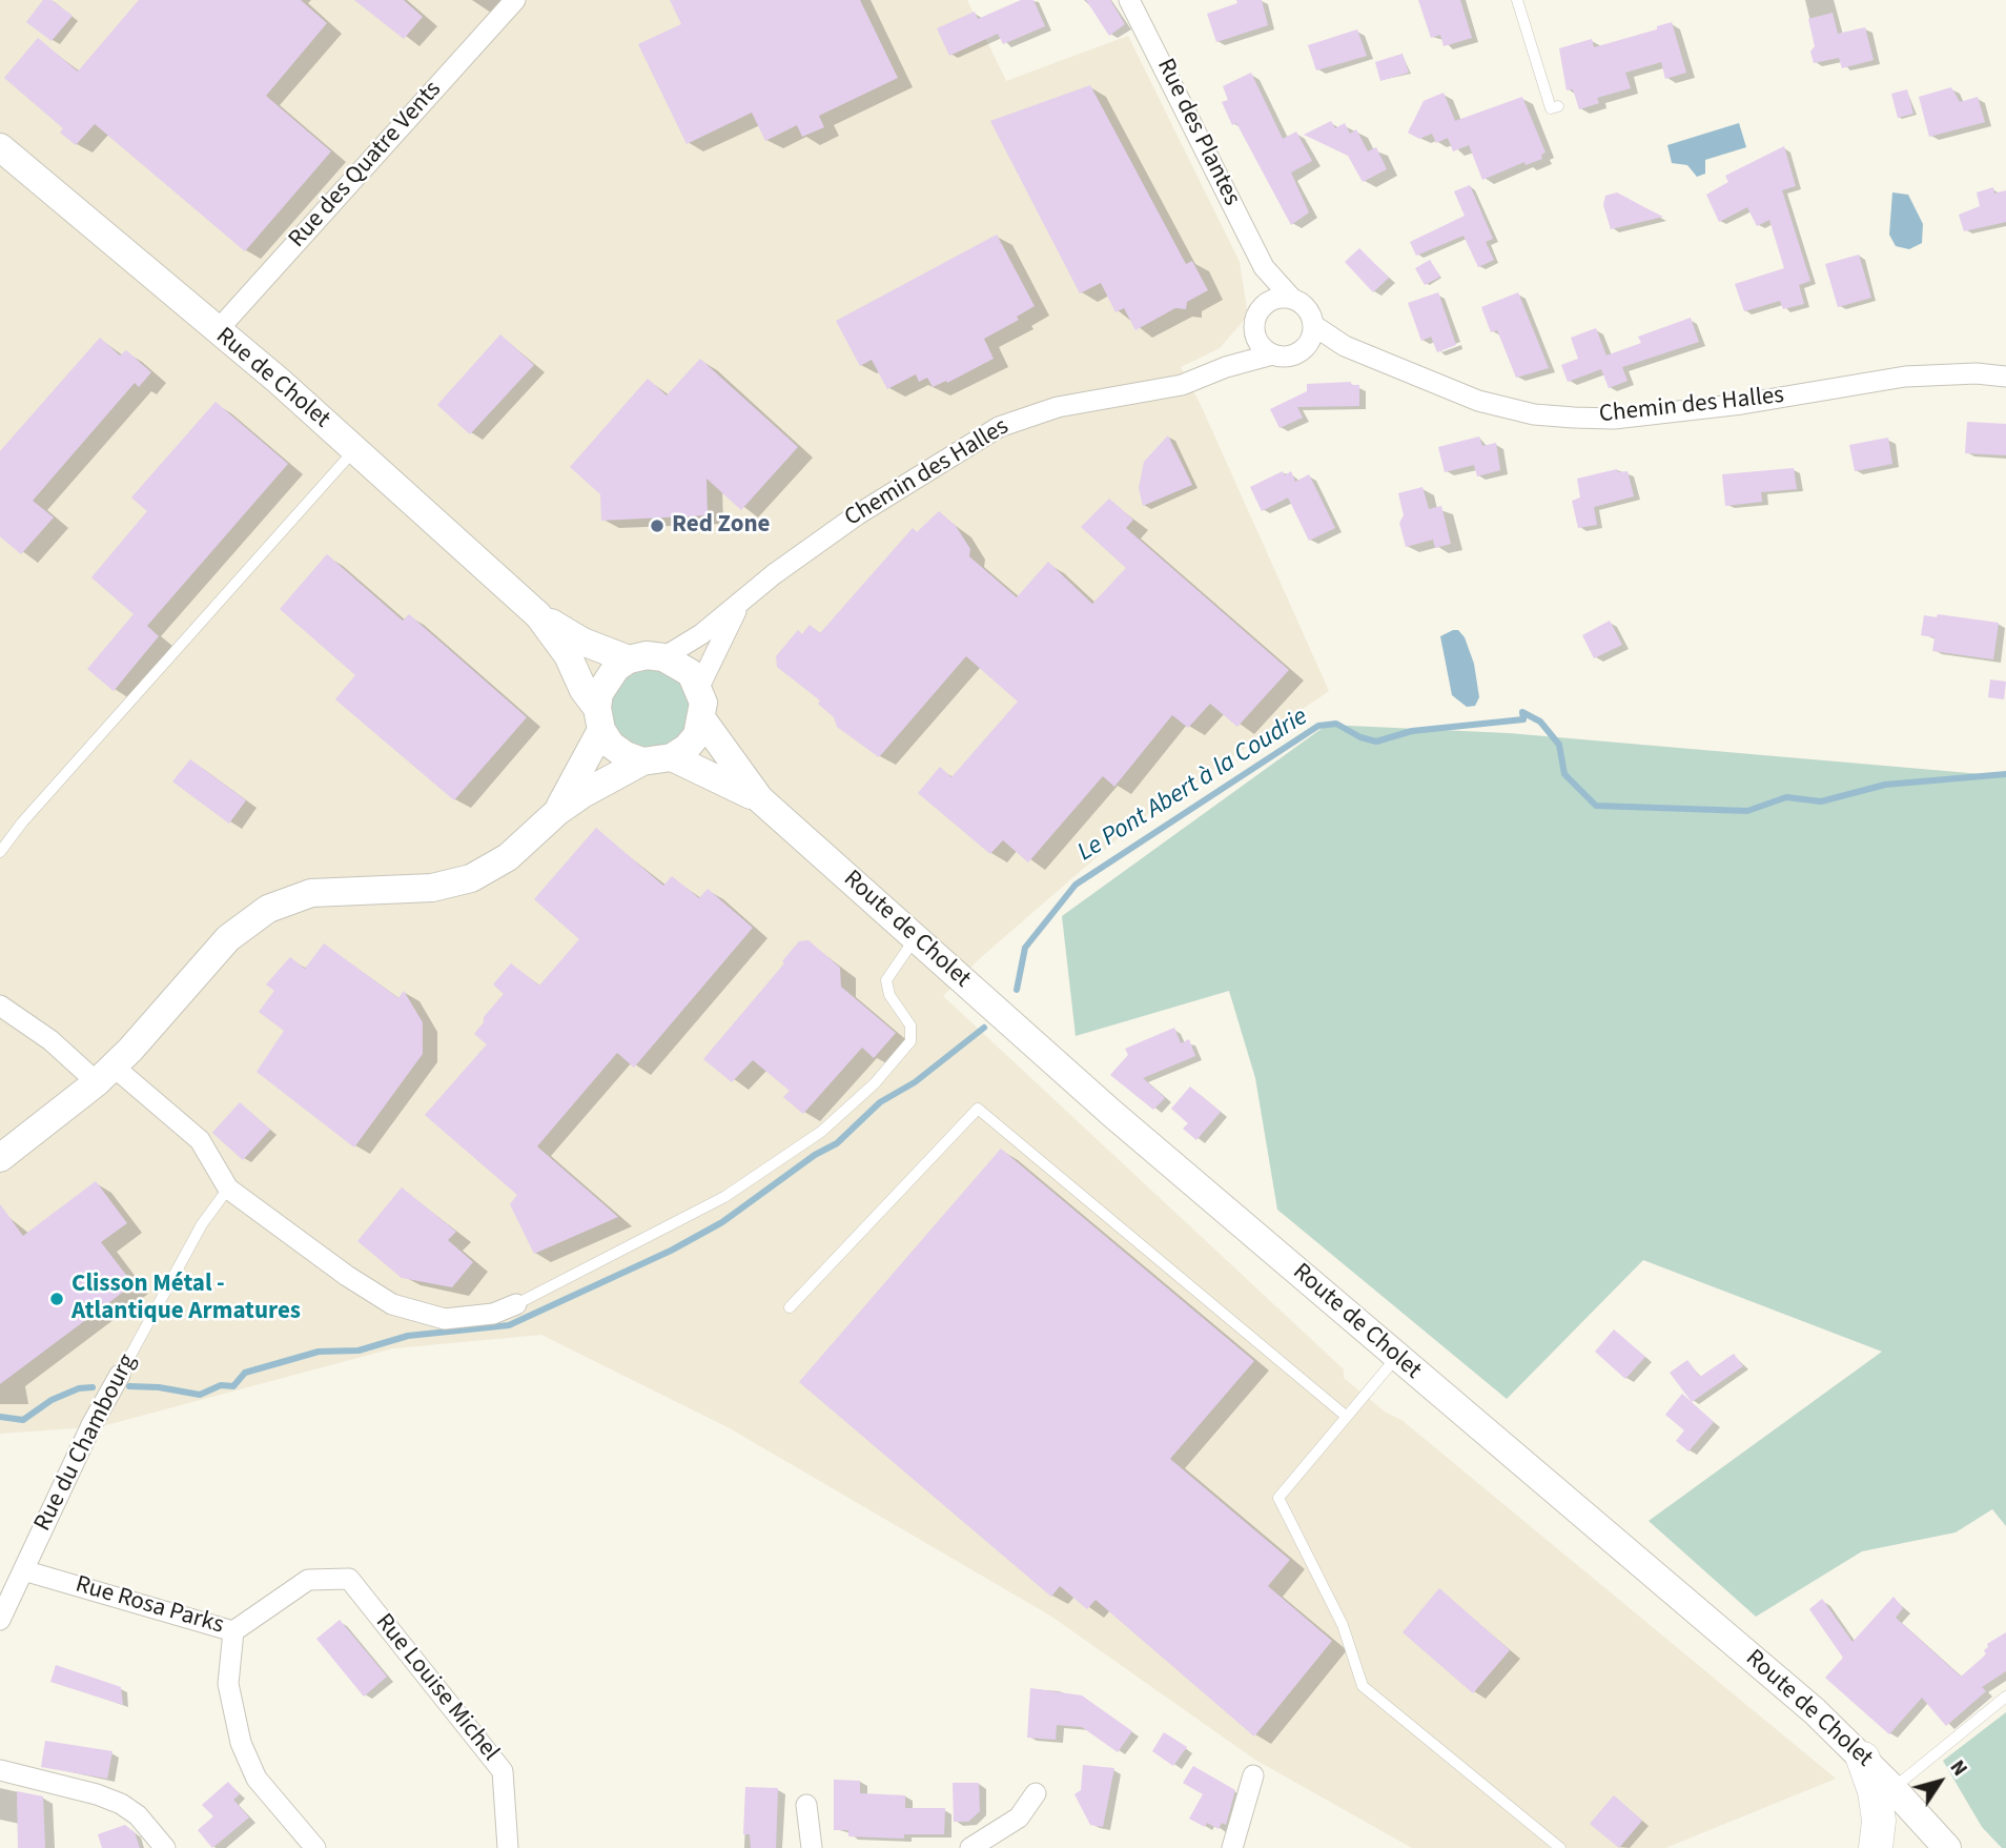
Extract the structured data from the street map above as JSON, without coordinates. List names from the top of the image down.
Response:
{
  "streets": {
    "main road": ["Rue de Cholet", "Route de Cholet"],
    "street": [
      "Rue des Plantes",
      "Rue des Quatre Vents",
      "Chemin des Halles",
      "Rue du Chambourg",
      "Rue Rosa Parks",
      "Rue Louise Michel"
    ]
  },
  "crossings": [
    ["Rue des Plantes", "Chemin des Halles"],
    ["Rue des Quatre Vents", "Rue de Cholet"],
    ["Rue de Cholet", "Chemin des Halles"],
    ["Rue de Cholet", "Route de Cholet"],
    ["Chemin des Halles", "Route de Cholet"],
    ["Rue du Chambourg", "Rue Rosa Parks"],
    ["Rue Rosa Parks", "Rue Louise Michel"]
  ],
  "water": ["Le Pont Abert à la Coudrie"],
  "places": ["Red Zone", "Clisson Métal - Atlantique Armatures"],
  "north": "top right"
}
